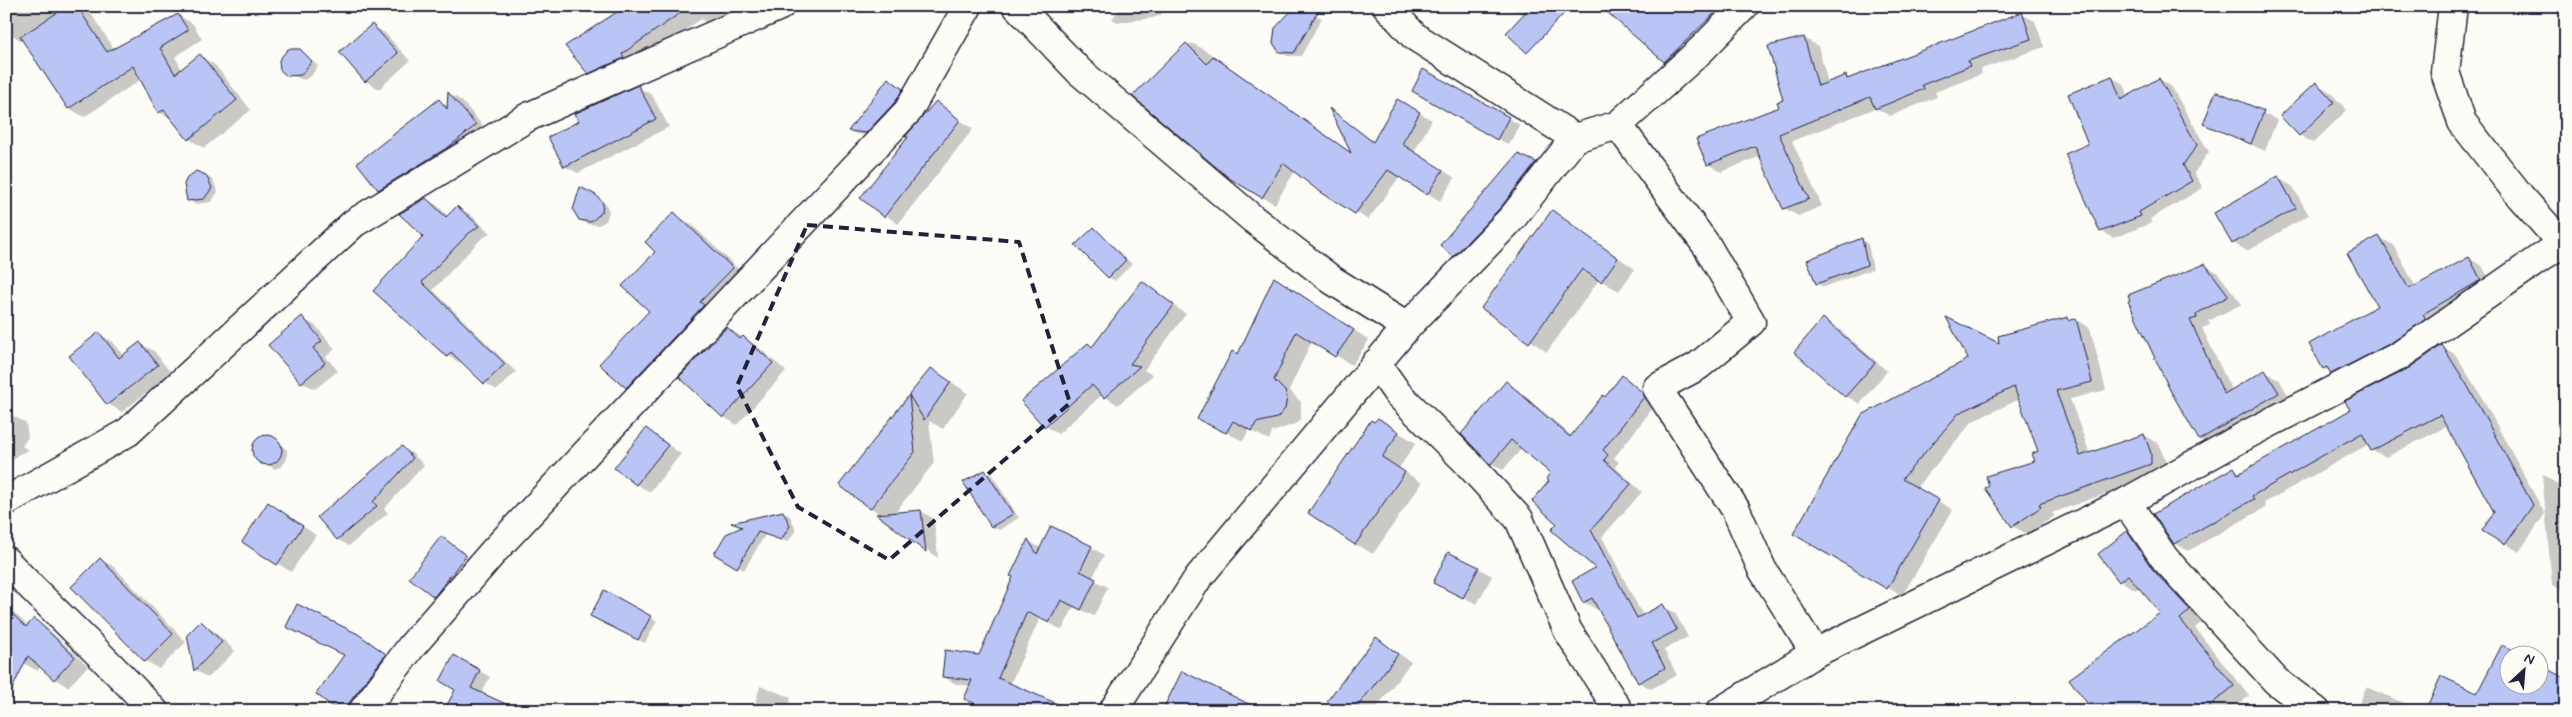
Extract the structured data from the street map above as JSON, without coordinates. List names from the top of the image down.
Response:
{
  "north": "top right"
}
